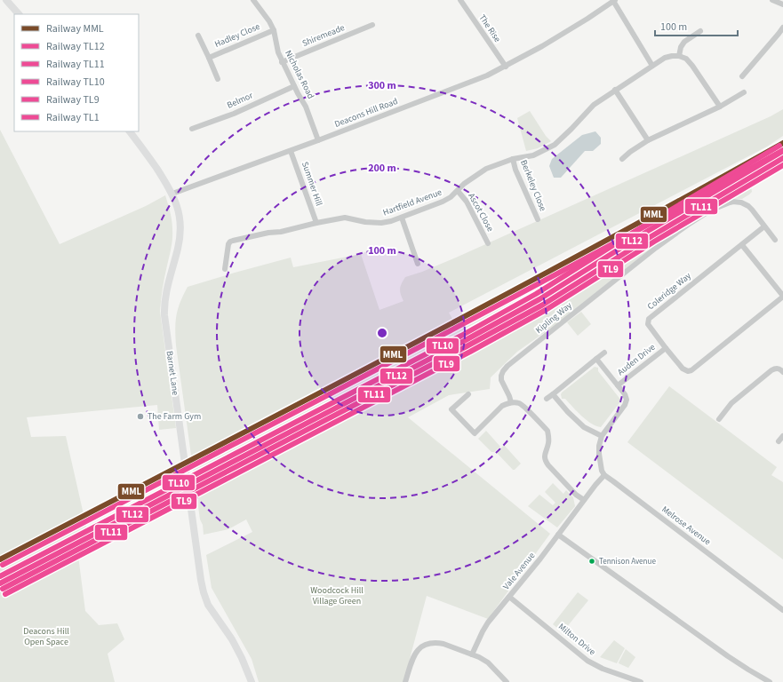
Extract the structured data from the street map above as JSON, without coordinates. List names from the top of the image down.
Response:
{
  "streets": {
    "main road": ["Barnet Lane"],
    "street": [
      "The Rise",
      "Hadley Close",
      "Shiremeade",
      "Nicholas Road",
      "Belmor",
      "Deacons Hill Road",
      "Summer Hill",
      "Berkeley Close",
      "Hartfield Avenue",
      "Ascot Close",
      "Coleridge Way",
      "Kipling Way",
      "Auden Drive",
      "Melrose Avenue",
      "Vale Avenue",
      "Milton Drive"
    ]
  },
  "crossings": [
    ["The Rise", "Deacons Hill Road"],
    ["Hadley Close", "Nicholas Road"],
    ["Shiremeade", "Nicholas Road"],
    ["Nicholas Road", "Belmor"],
    ["Nicholas Road", "Deacons Hill Road"],
    ["Deacons Hill Road", "Summer Hill"],
    ["Deacons Hill Road", "Barnet Lane"],
    ["Summer Hill", "Hartfield Avenue"],
    ["Berkeley Close", "Hartfield Avenue"],
    ["Hartfield Avenue", "Ascot Close"],
    ["Coleridge Way", "Kipling Way"],
    ["Coleridge Way", "Auden Drive"],
    ["Vale Avenue", "Milton Drive"]
  ],
  "parks": ["Woodcock Hill Village Green", "Deacons Hill Open Space"],
  "places": ["The Farm Gym", "Tennison Avenue"],
  "lines": [
    "rail line MML",
    "rail line TL10",
    "rail line TL1",
    "rail line TL12",
    "rail line TL11",
    "rail line TL9"
  ],
  "legend": [
    "Railway MML",
    "Railway TL12",
    "Railway TL11",
    "Railway TL10",
    "Railway TL9",
    "Railway TL1"
  ],
  "scale_bar": "100 m",
  "rings": ["300 m", "200 m", "100 m"]
}
